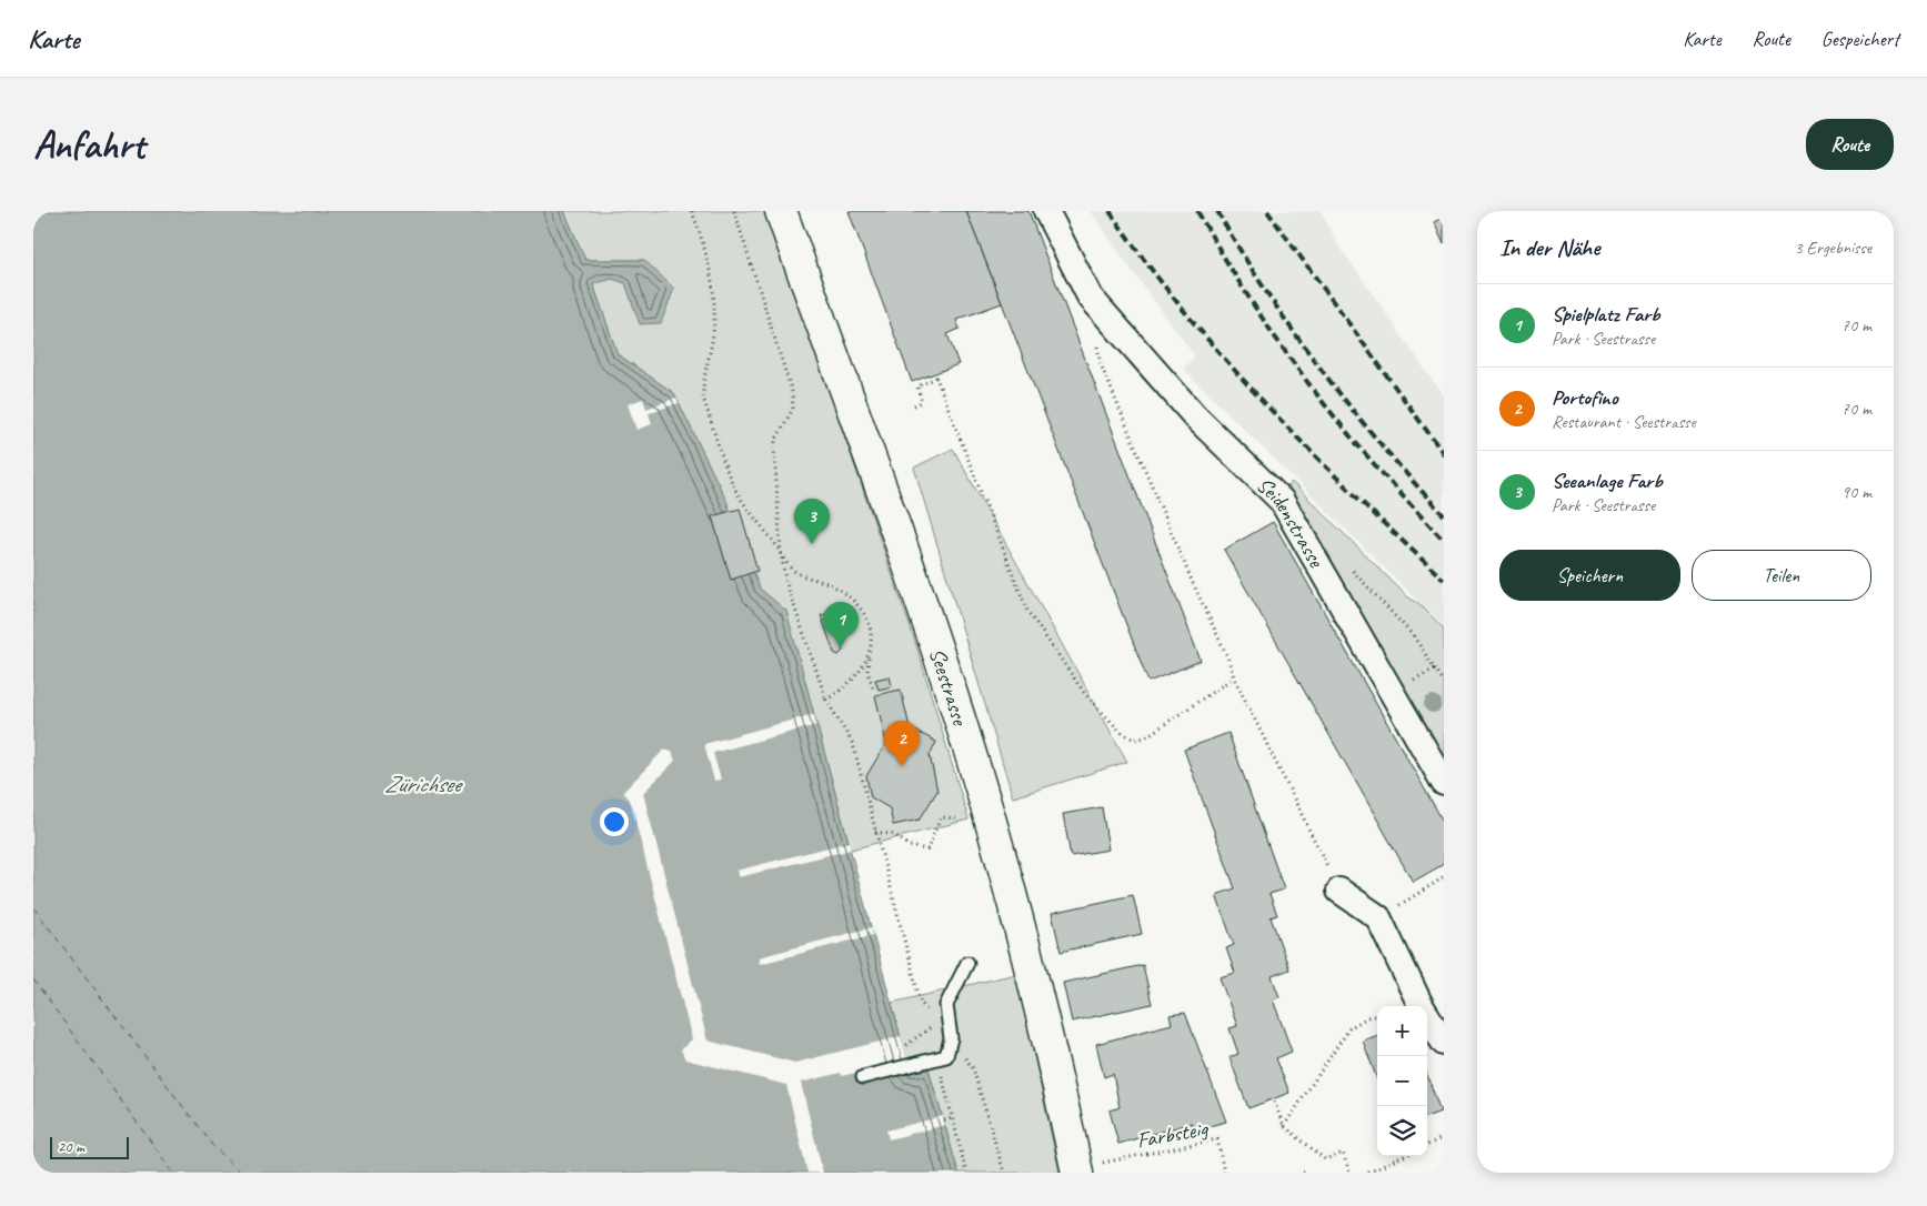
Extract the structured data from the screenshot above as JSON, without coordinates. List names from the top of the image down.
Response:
{
  "streets": {
    "main road": ["Seestrasse"],
    "street": ["Seidenstrasse"],
    "path": ["Farbsteig"]
  },
  "crossings": [
    ["Seestrasse", "Farbsteig"]
  ],
  "water": ["Zürichsee"],
  "scale_bar": "20 m",
  "page": {
    "header": "Karte",
    "nav": ["Karte", "Route", "Gespeichert"],
    "buttons": [
      "Route",
      ["Speichern", "Teilen"]
    ],
    "title": "Anfahrt",
    "heading": ["In der Nähe", "3 Ergebnisse"],
    "list": [
      {
        "mark": "1",
        "name": "Spielplatz Farb",
        "note": "Park · Seestrasse",
        "value": "70 m"
      },
      {
        "mark": "2",
        "name": "Portofino",
        "note": "Restaurant · Seestrasse",
        "value": "70 m"
      },
      {
        "mark": "3",
        "name": "Seeanlage Farb",
        "note": "Park · Seestrasse",
        "value": "90 m"
      }
    ],
    "pins": ["3", "1", "2"],
    "map_buttons": ["+", "−"],
    "scale": "20 m"
  }
}
